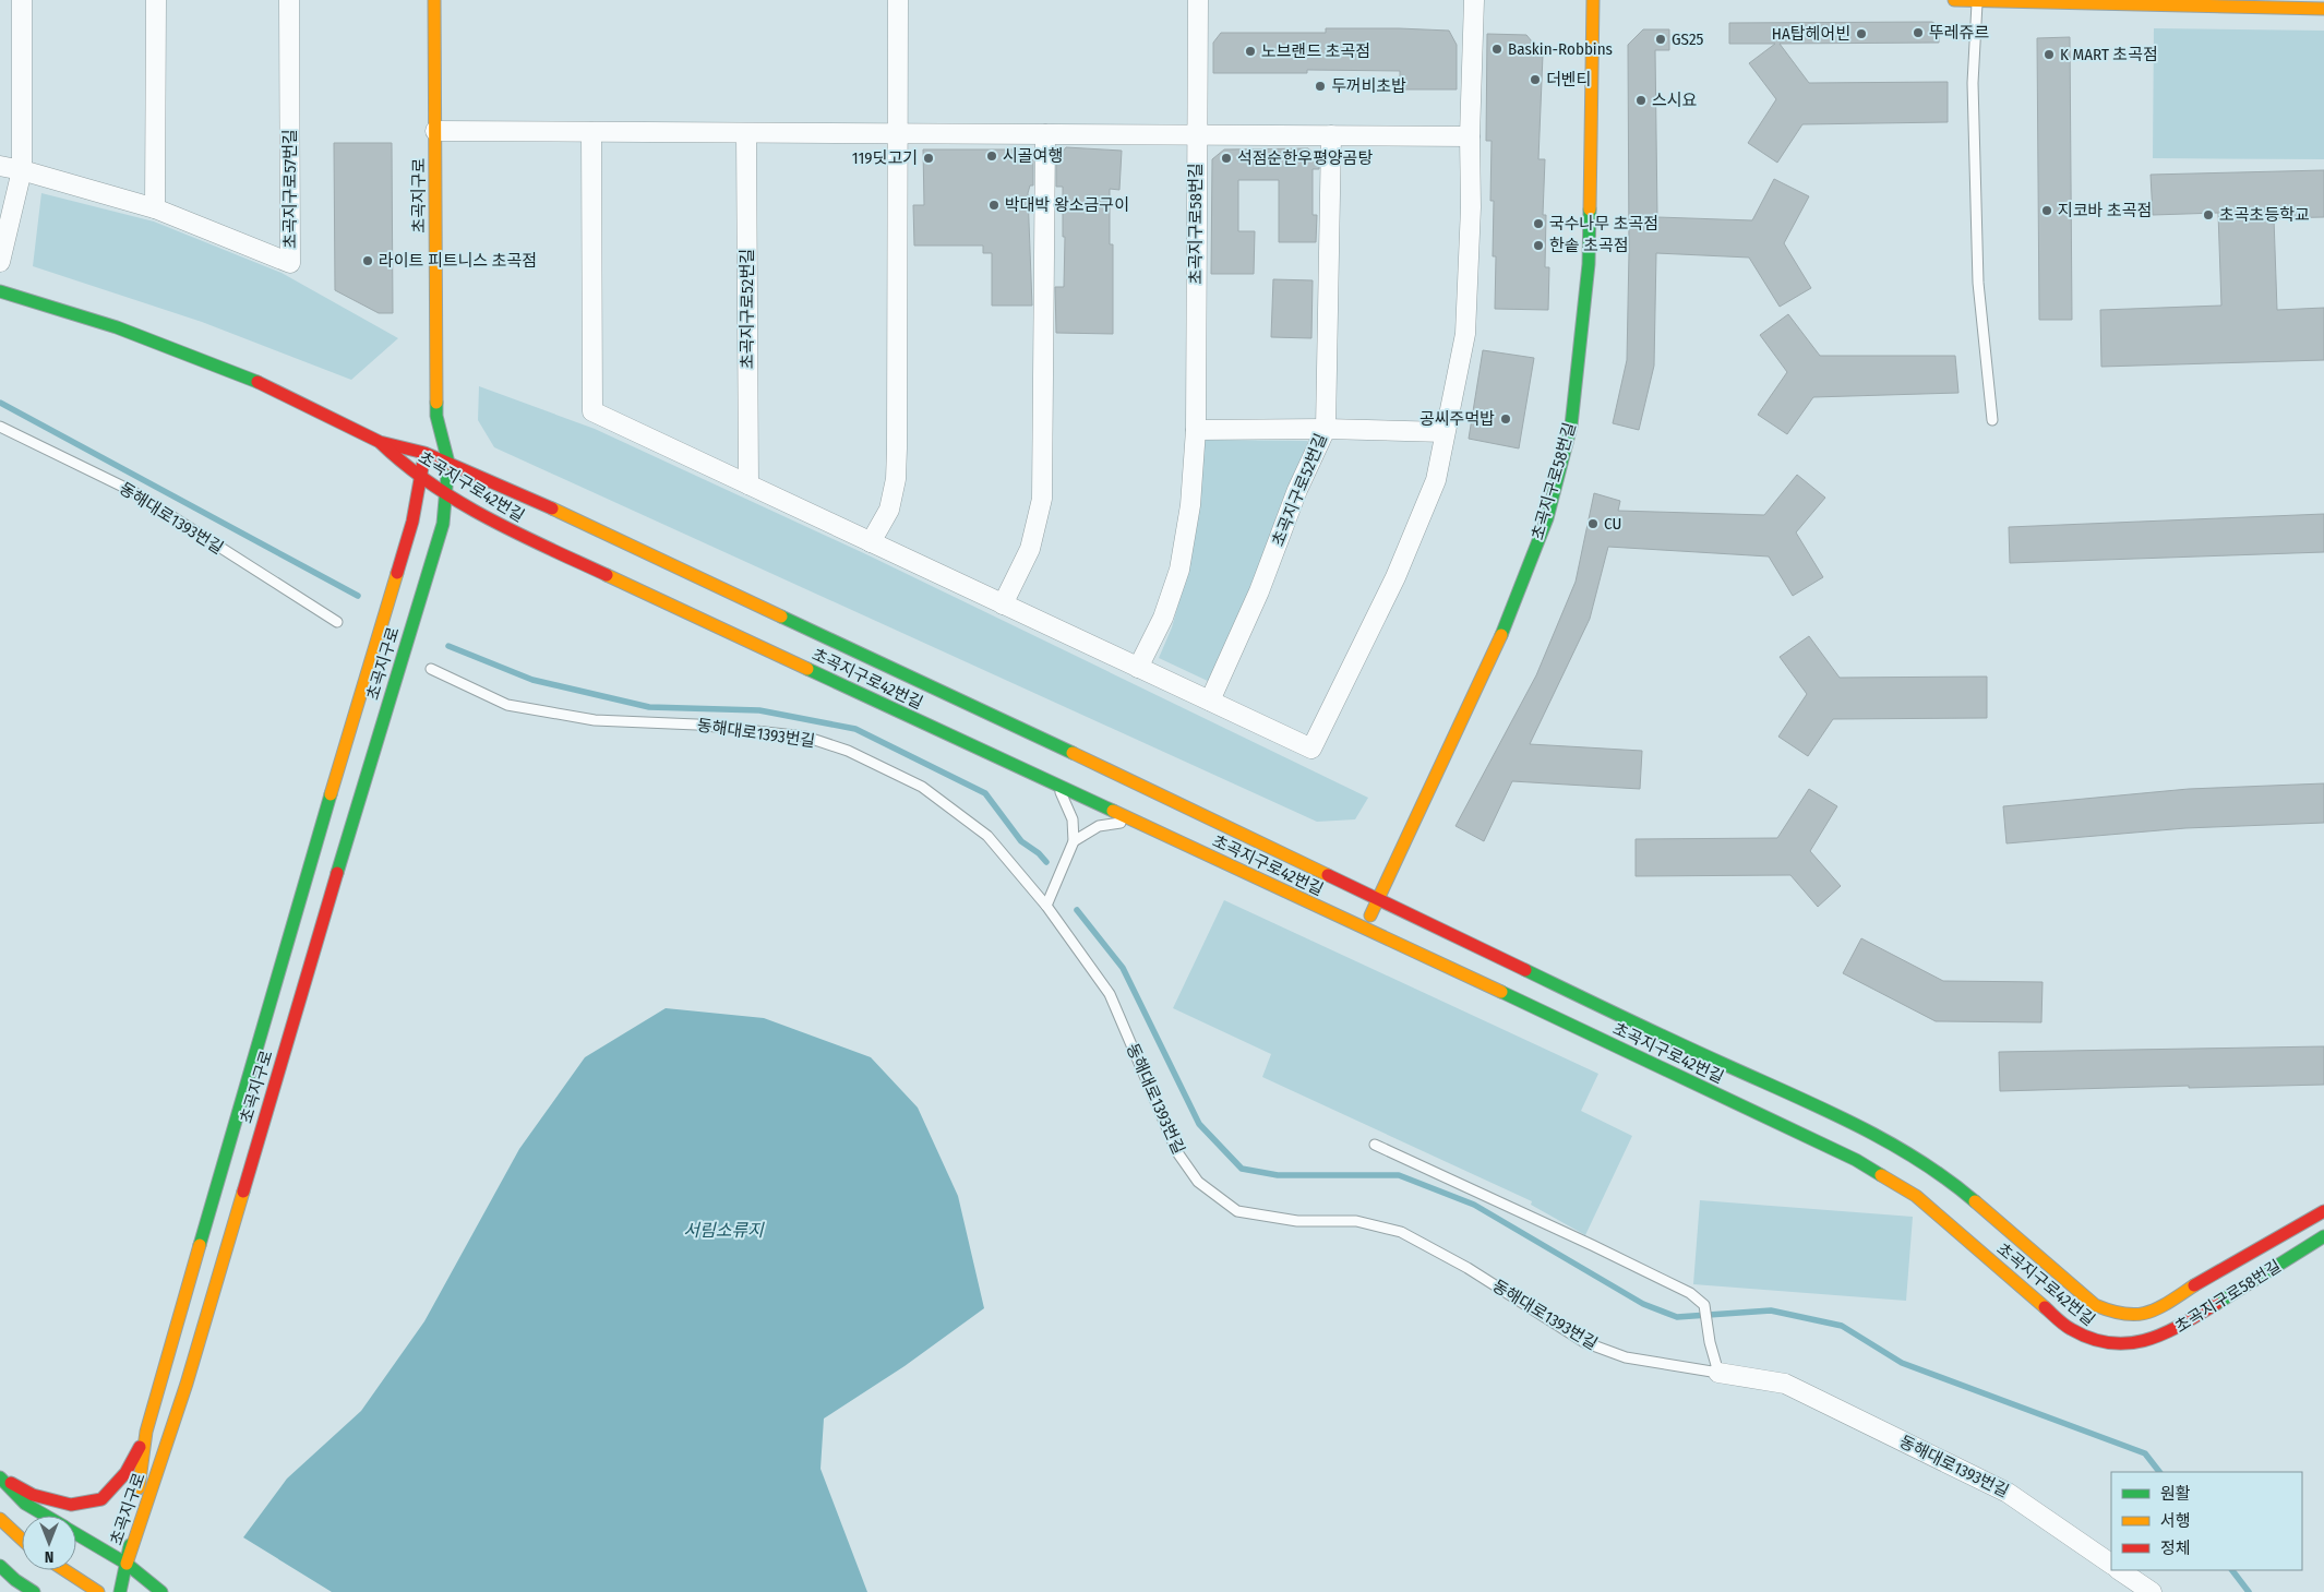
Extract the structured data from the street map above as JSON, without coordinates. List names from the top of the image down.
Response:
{
  "streets": {
    "street": [
      "초곡지구로57번길",
      "초곡지구로",
      "초곡지구로58번길",
      "초곡지구로52번길",
      "초곡지구로42번길",
      "동해대로1393번길"
    ]
  },
  "crossings": [
    ["초곡지구로", "초곡지구로42번길"],
    ["초곡지구로58번길", "초곡지구로42번길"]
  ],
  "water": ["서림소류지"],
  "places": [
    "뚜레쥬르",
    "HA탑헤어빈",
    "GS25",
    "Baskin-Robbins",
    "노브랜드 초곡점",
    "K MART 초곡점",
    "더벤티",
    "두꺼비초밥",
    "스시요",
    "시골여행",
    "119딧고기",
    "석점순한우평양곰탕",
    "박대박 왕소금구이",
    "지코바 초곡점",
    "초곡초등학교",
    "국수나무 초곡점",
    "한솥 초곡점",
    "라이트 피트니스 초곡점",
    "공씨주먹밥",
    "CU"
  ],
  "legend": ["원활", "서행", "정체"],
  "north": "bottom"
}
